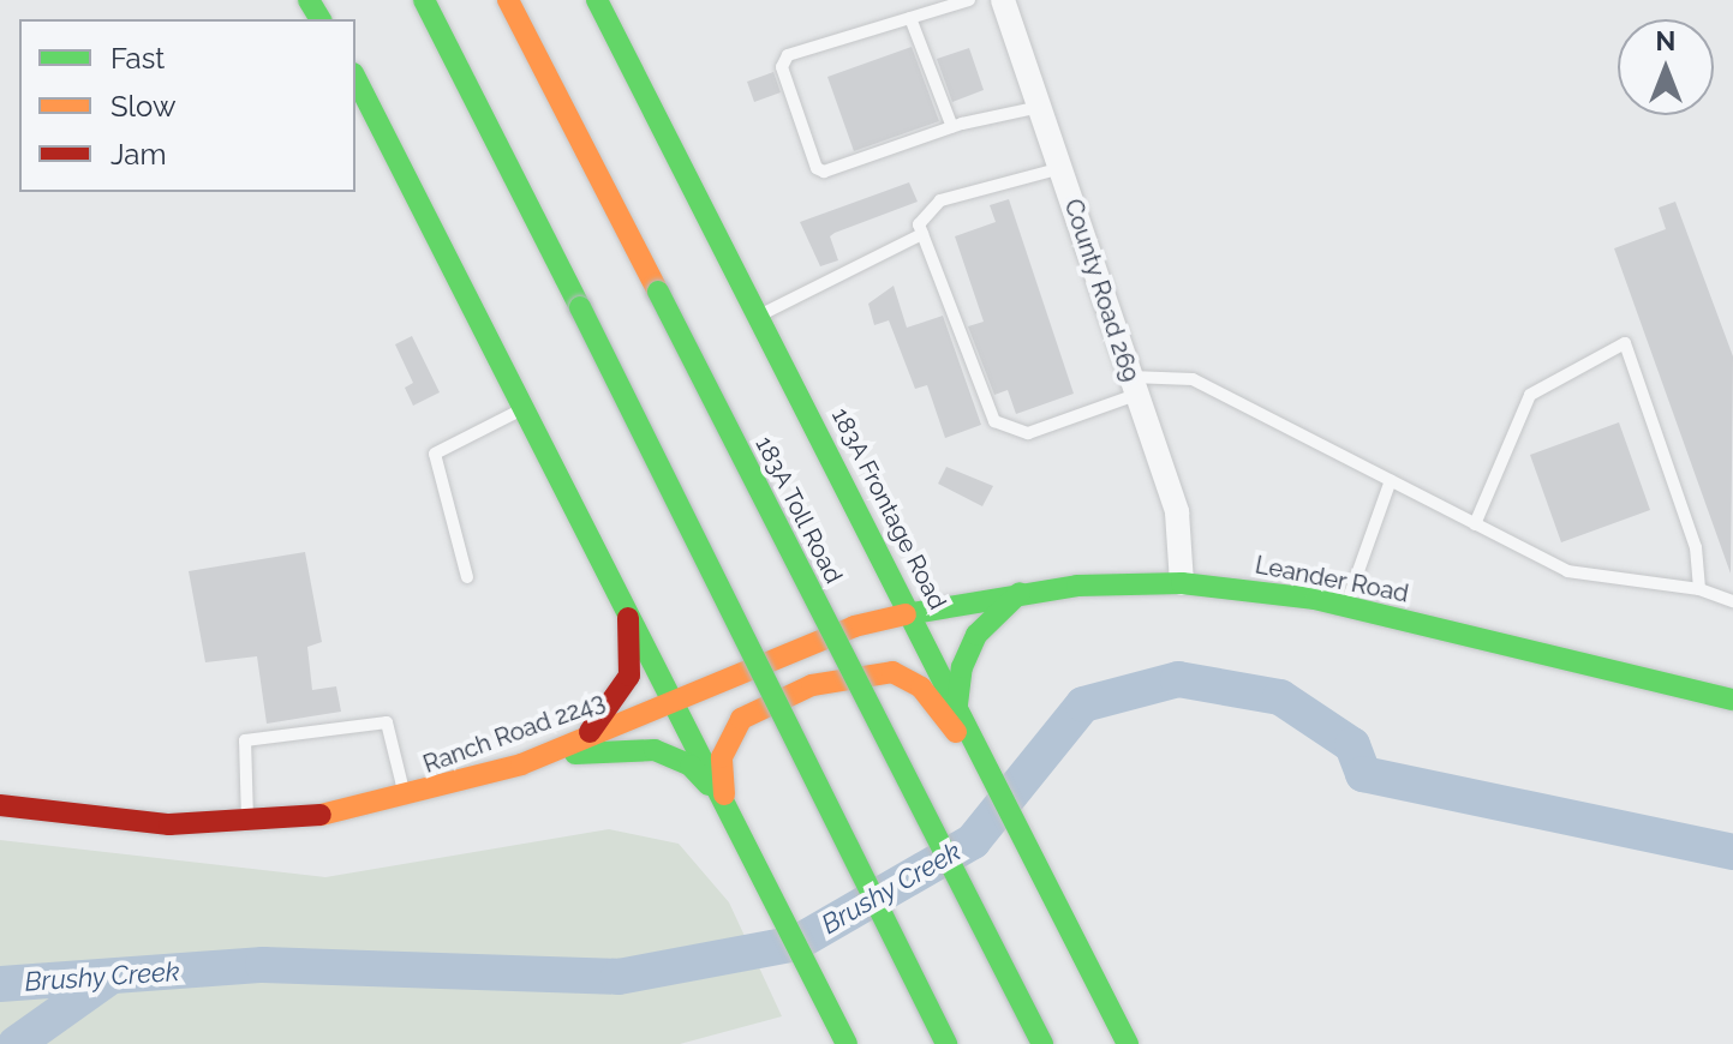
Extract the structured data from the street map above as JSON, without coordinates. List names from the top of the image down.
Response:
{
  "streets": {
    "main road": [
      "183A Frontage Road",
      "183A Toll Road",
      "Leander Road",
      "Ranch Road 2243"
    ],
    "street": ["County Road 269"]
  },
  "crossings": [
    ["County Road 269", "Leander Road"],
    ["183A Frontage Road", "Leander Road"],
    ["183A Frontage Road", "Ranch Road 2243"],
    ["Leander Road", "Ranch Road 2243"]
  ],
  "water": ["Brushy Creek"],
  "legend": ["Fast", "Slow", "Jam"],
  "north": "top"
}
